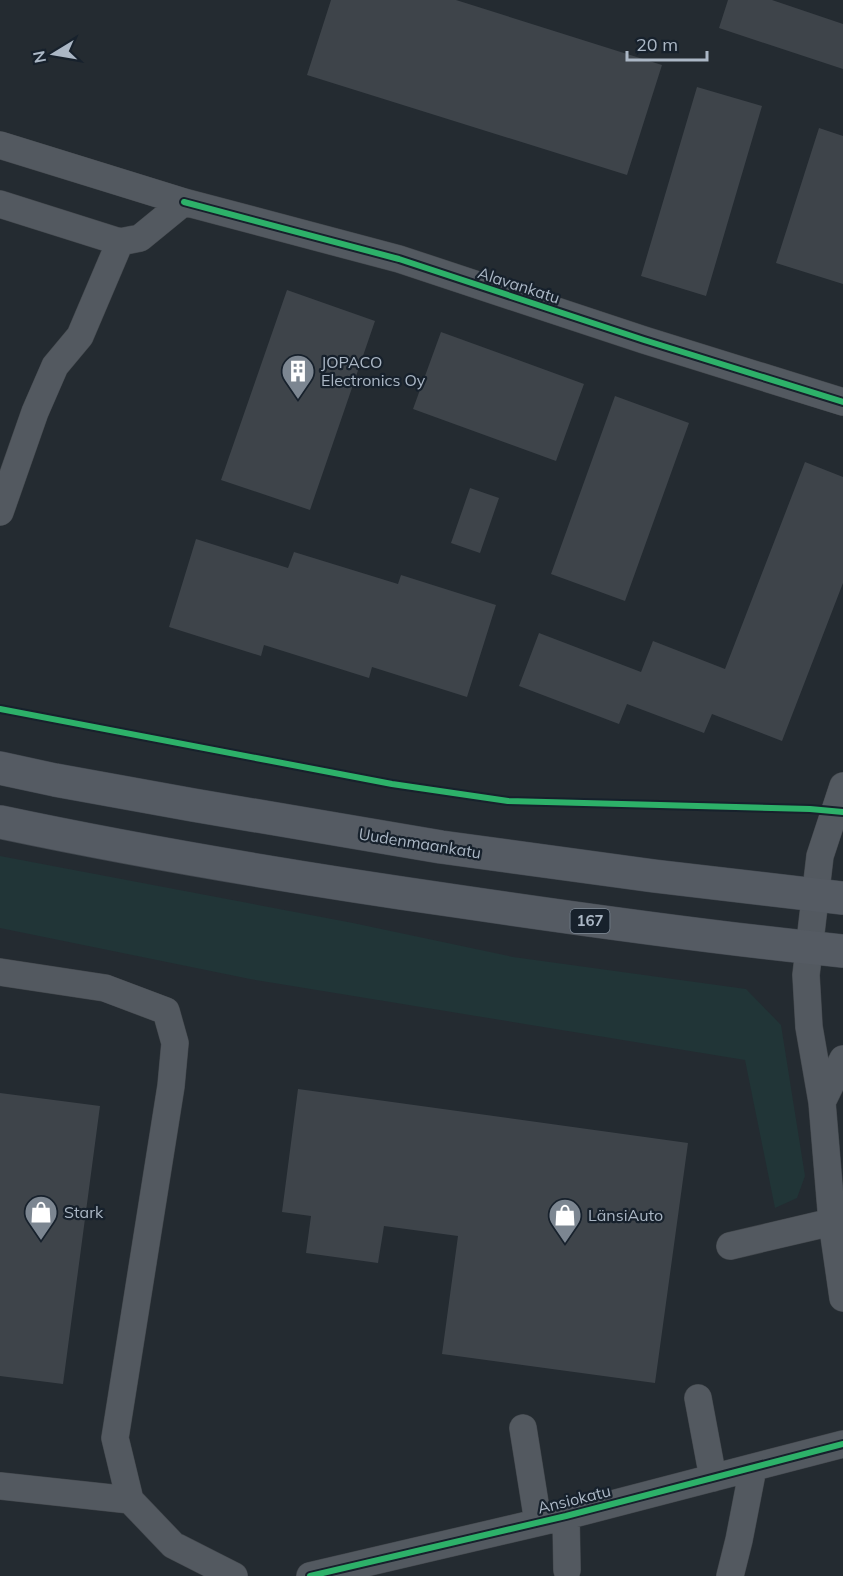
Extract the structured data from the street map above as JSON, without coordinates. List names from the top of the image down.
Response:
{
  "streets": {
    "main road": ["Uudenmaankatu", "167"],
    "street": ["Alavankatu", "Ansiokatu"]
  },
  "places": {
    "building": ["JOPACO Electronics Oy"],
    "shop": ["Stark", "LänsiAuto"]
  },
  "scale_bar": "20 m",
  "north": "left"
}
